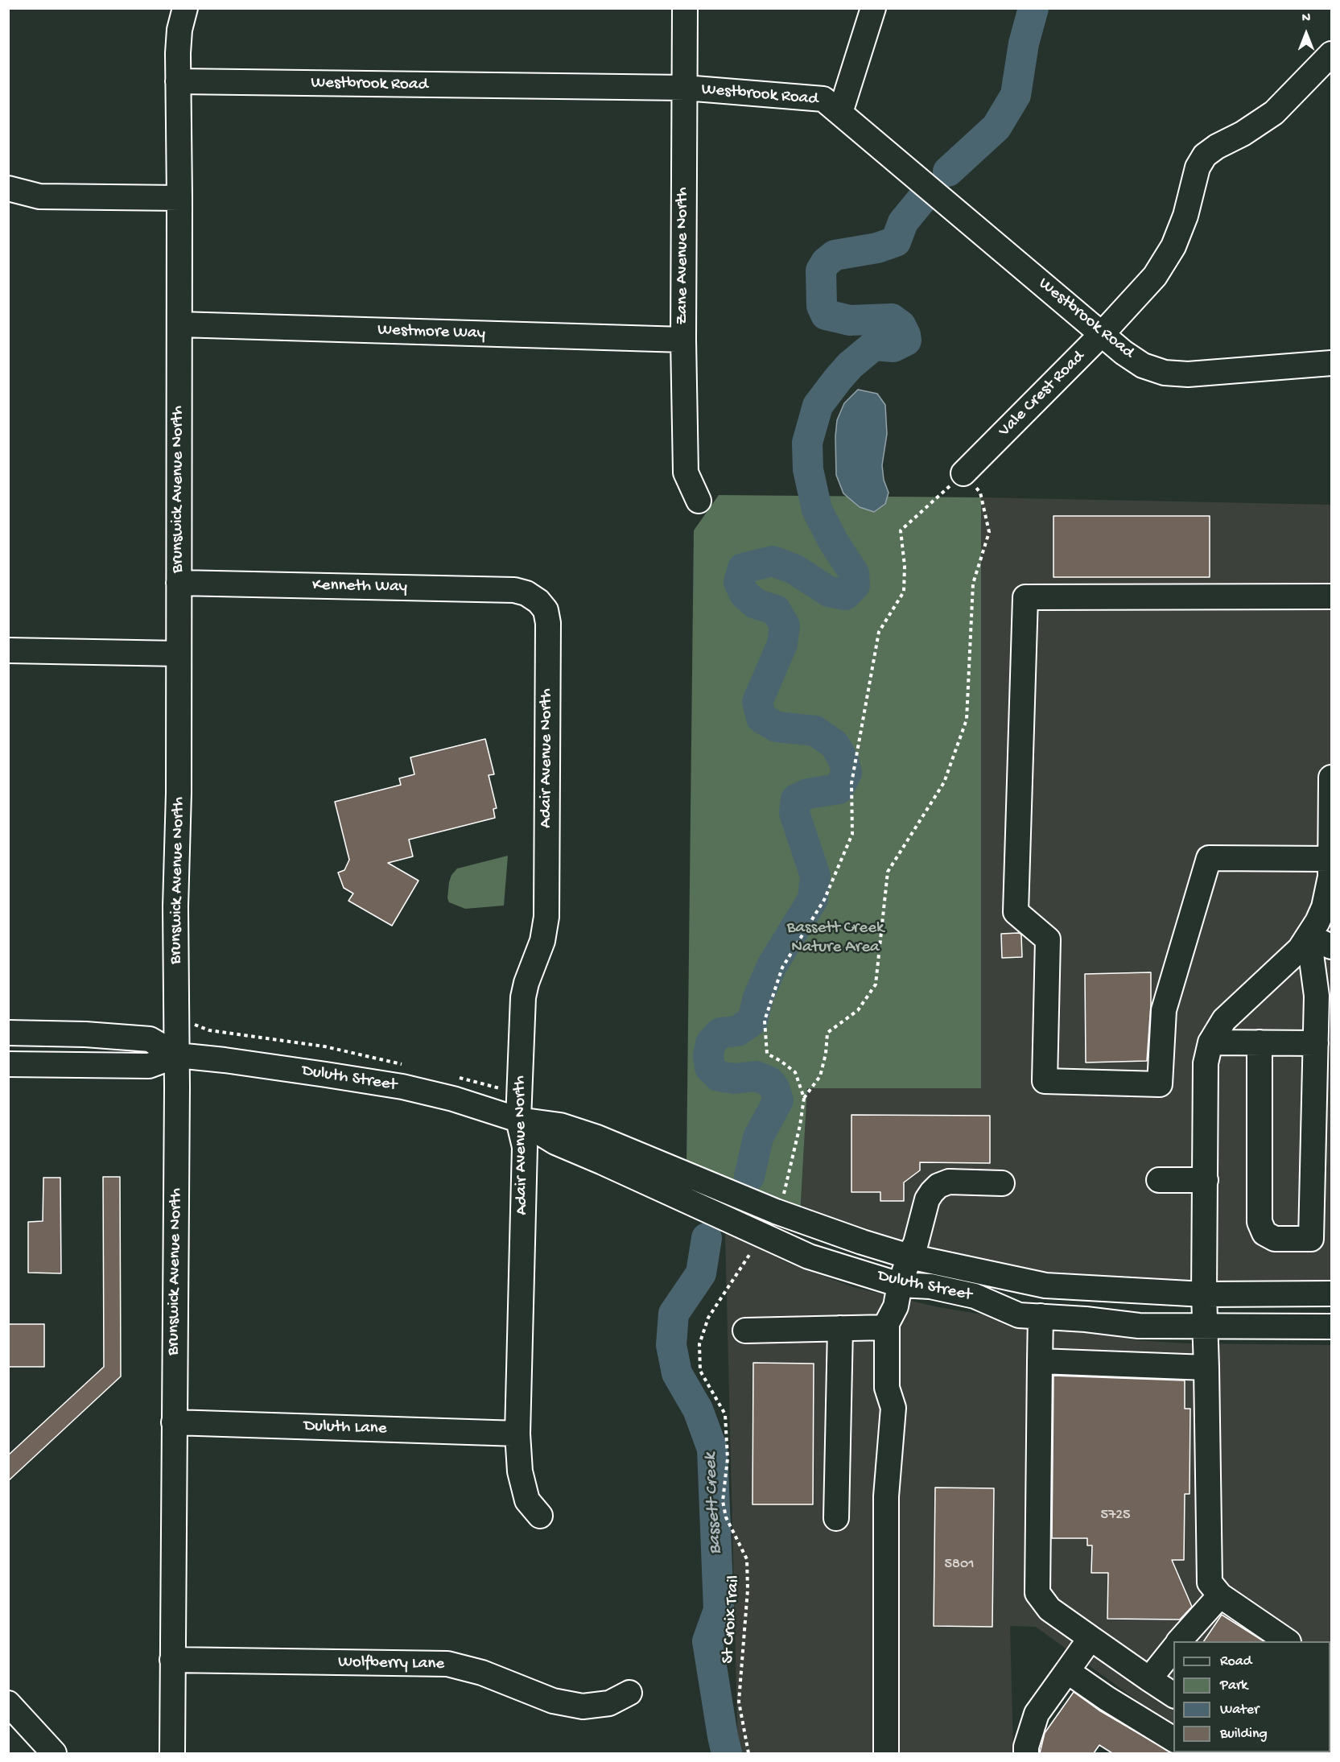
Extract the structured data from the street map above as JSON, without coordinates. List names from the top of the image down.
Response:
{
  "streets": {
    "street": [
      "Westbrook Road",
      "Zane Avenue North",
      "Westmore Way",
      "Vale Crest Road",
      "Brunswick Avenue North",
      "Kenneth Way",
      "Adair Avenue North",
      "Duluth Street",
      "Duluth Lane",
      "Wolfberry Lane"
    ],
    "path": ["St Croix Trail"]
  },
  "crossings": [
    ["Westbrook Road", "Zane Avenue North"],
    ["Westbrook Road", "Vale Crest Road"],
    ["Westbrook Road", "Brunswick Avenue North"],
    ["Zane Avenue North", "Westmore Way"],
    ["Westmore Way", "Brunswick Avenue North"],
    ["Brunswick Avenue North", "Kenneth Way"],
    ["Brunswick Avenue North", "Duluth Street"],
    ["Brunswick Avenue North", "Duluth Lane"],
    ["Brunswick Avenue North", "Wolfberry Lane"],
    ["Kenneth Way", "Adair Avenue North"],
    ["Adair Avenue North", "Duluth Street"],
    ["Adair Avenue North", "Duluth Lane"]
  ],
  "water": ["Bassett Creek"],
  "parks": ["Bassett Creek Nature Area"],
  "house_numbers": ["5725", "5801"],
  "legend": [
    "Road",
    "Park",
    "Water",
    "Building"
  ],
  "north": "top"
}
